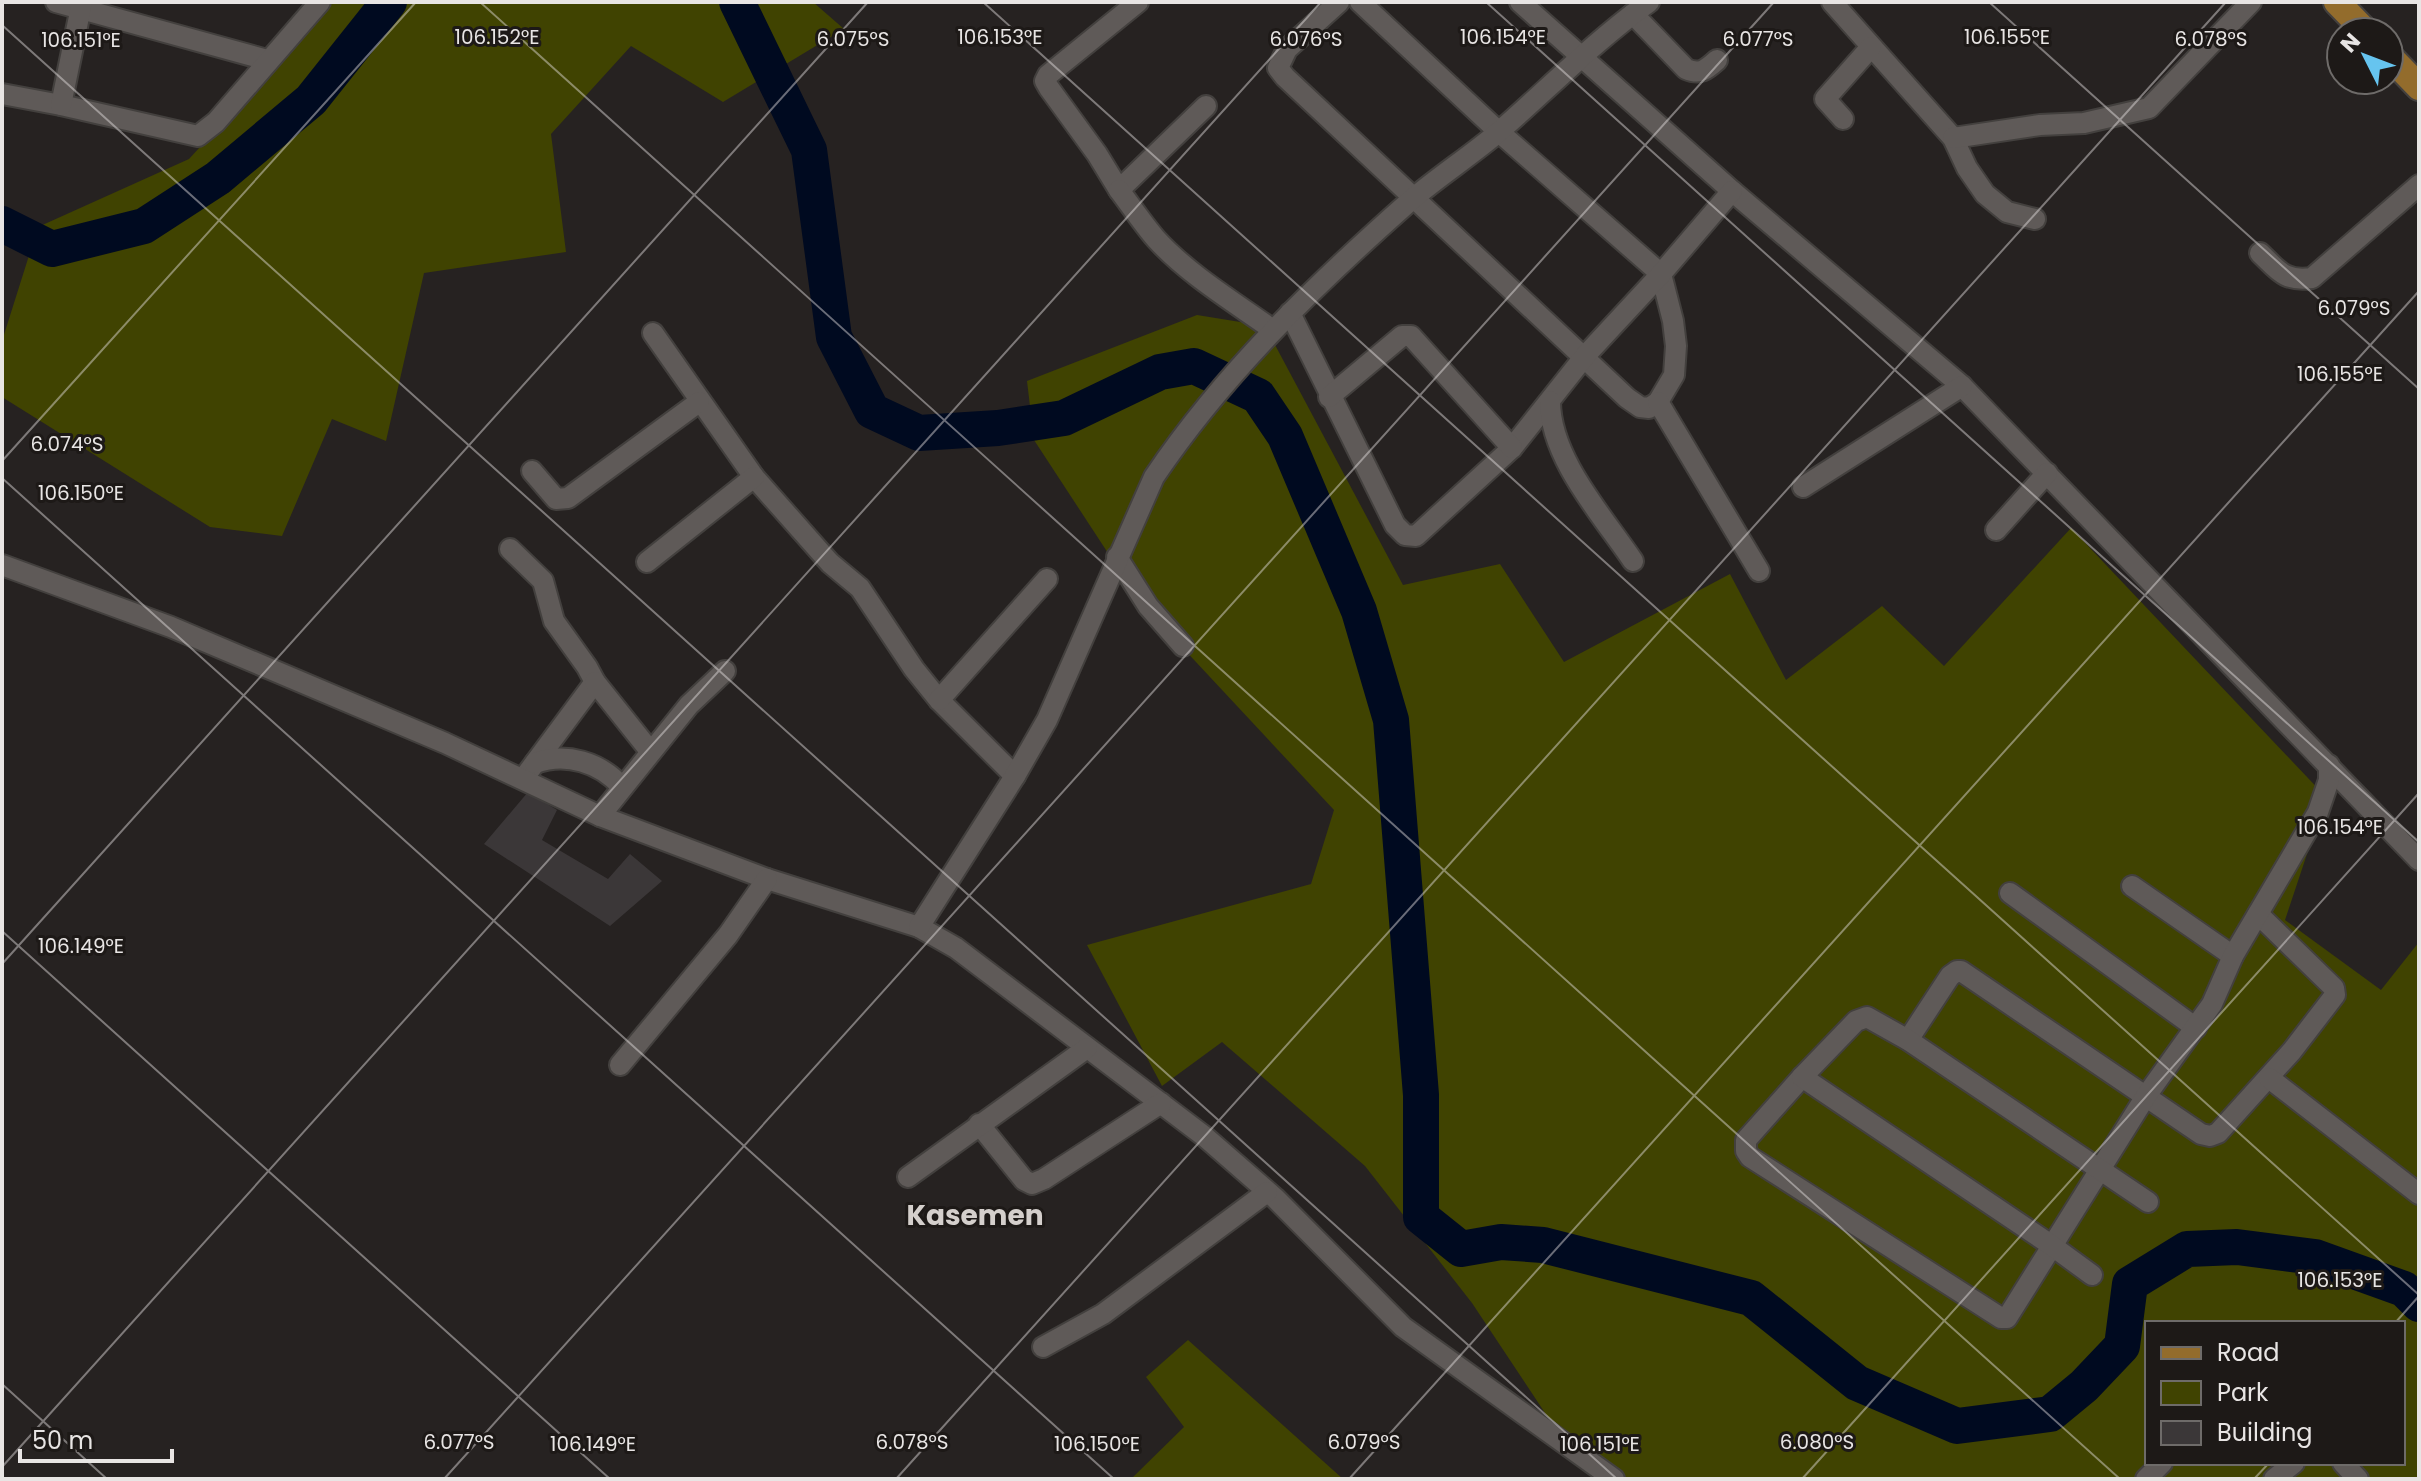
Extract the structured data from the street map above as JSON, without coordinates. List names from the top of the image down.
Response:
{
  "districts": ["Kasemen"],
  "legend": ["Road", "Park", "Building"],
  "scale_bar": "50 m",
  "north": "top left",
  "coordinates": [
    "106.152°E",
    "106.153°E",
    "106.154°E",
    "106.155°E",
    "6.075°S",
    "6.076°S",
    "6.077°S",
    "6.078°S",
    "106.151°E",
    "6.079°S",
    "6.074°S",
    "106.150°E",
    "106.149°E",
    "6.080°S"
  ]
}
